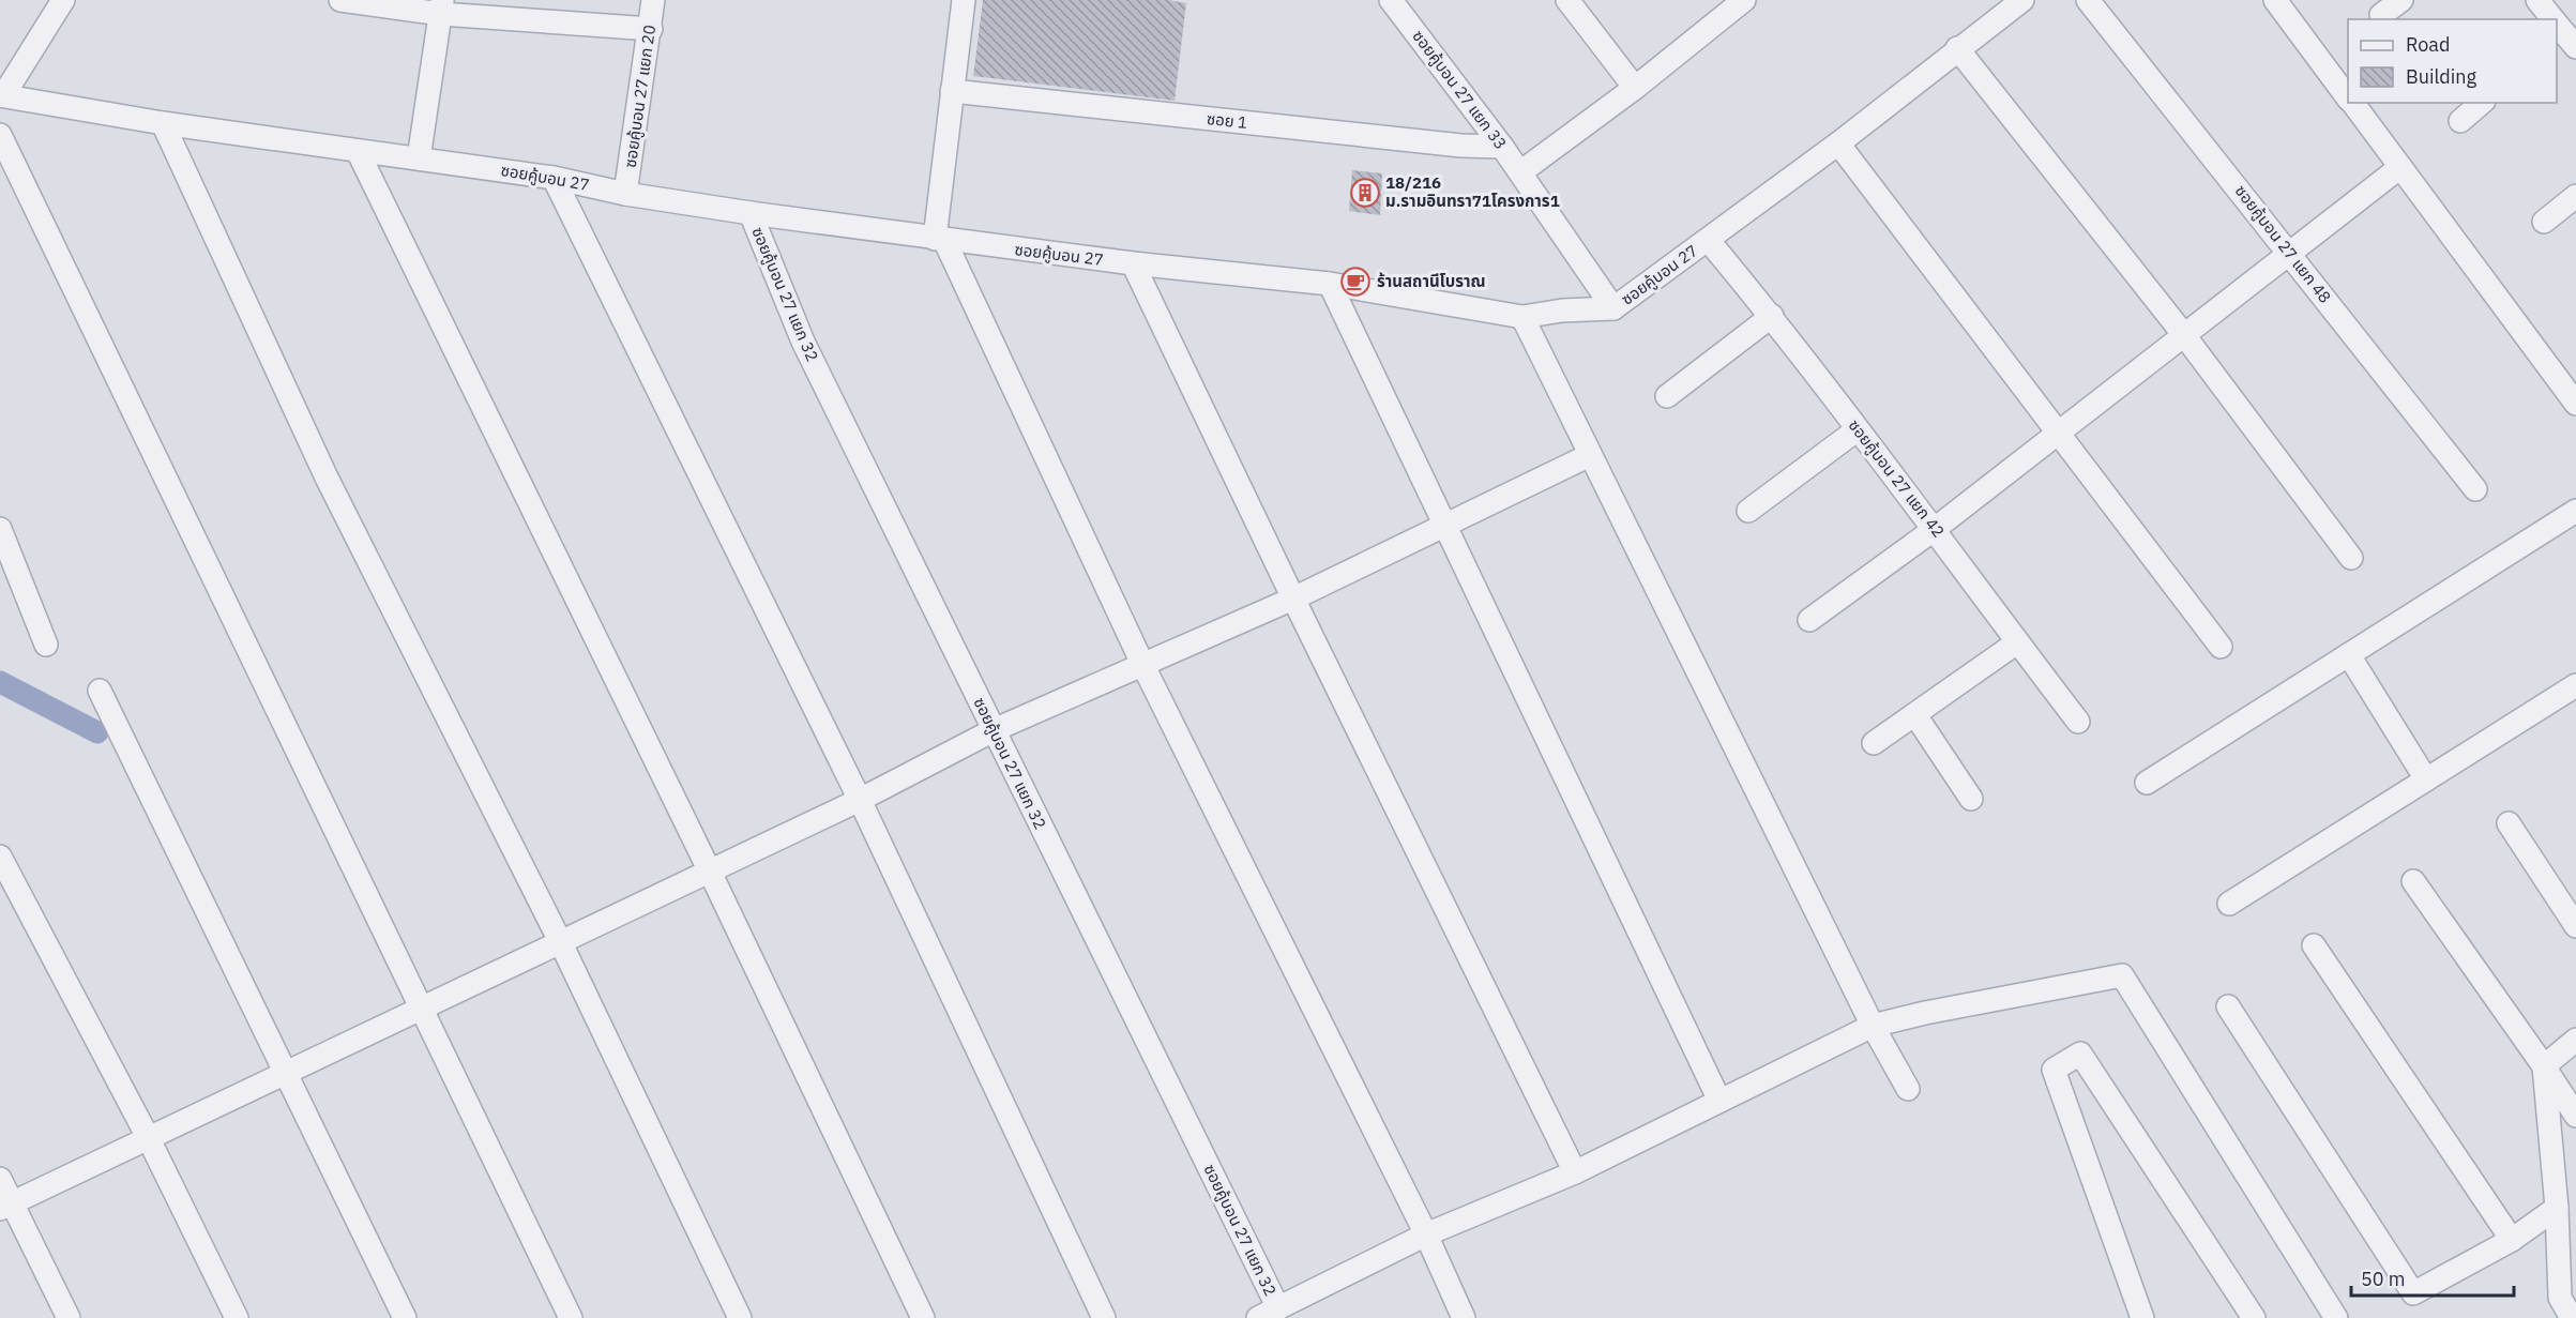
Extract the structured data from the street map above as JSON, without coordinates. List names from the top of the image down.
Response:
{
  "streets": {
    "street": [
      "ซอยคู้บอน 27 แยก 33",
      "ซอยคู้บอน 27 แยก 20",
      "ซอย 1",
      "ซอยคู้บอน 27",
      "ซอยคู้บอน 27 แยก 48",
      "ซอยคู้บอน 27 แยก 32",
      "ซอยคู้บอน 27 แยก 42"
    ]
  },
  "crossings": [
    ["ซอยคู้บอน 27 แยก 33", "ซอย 1"],
    ["ซอยคู้บอน 27 แยก 33", "ซอยคู้บอน 27"],
    ["ซอยคู้บอน 27 แยก 20", "ซอยคู้บอน 27"],
    ["ซอยคู้บอน 27", "ซอยคู้บอน 27 แยก 32"],
    ["ซอยคู้บอน 27", "ซอยคู้บอน 27 แยก 42"]
  ],
  "places": {
    "building": ["18/216 ม.รามอินทรา71โครงการ1"],
    "cafe": ["ร้านสถานีโบราณ"]
  },
  "legend": ["Road", "Building"],
  "scale_bar": "50 m"
}
